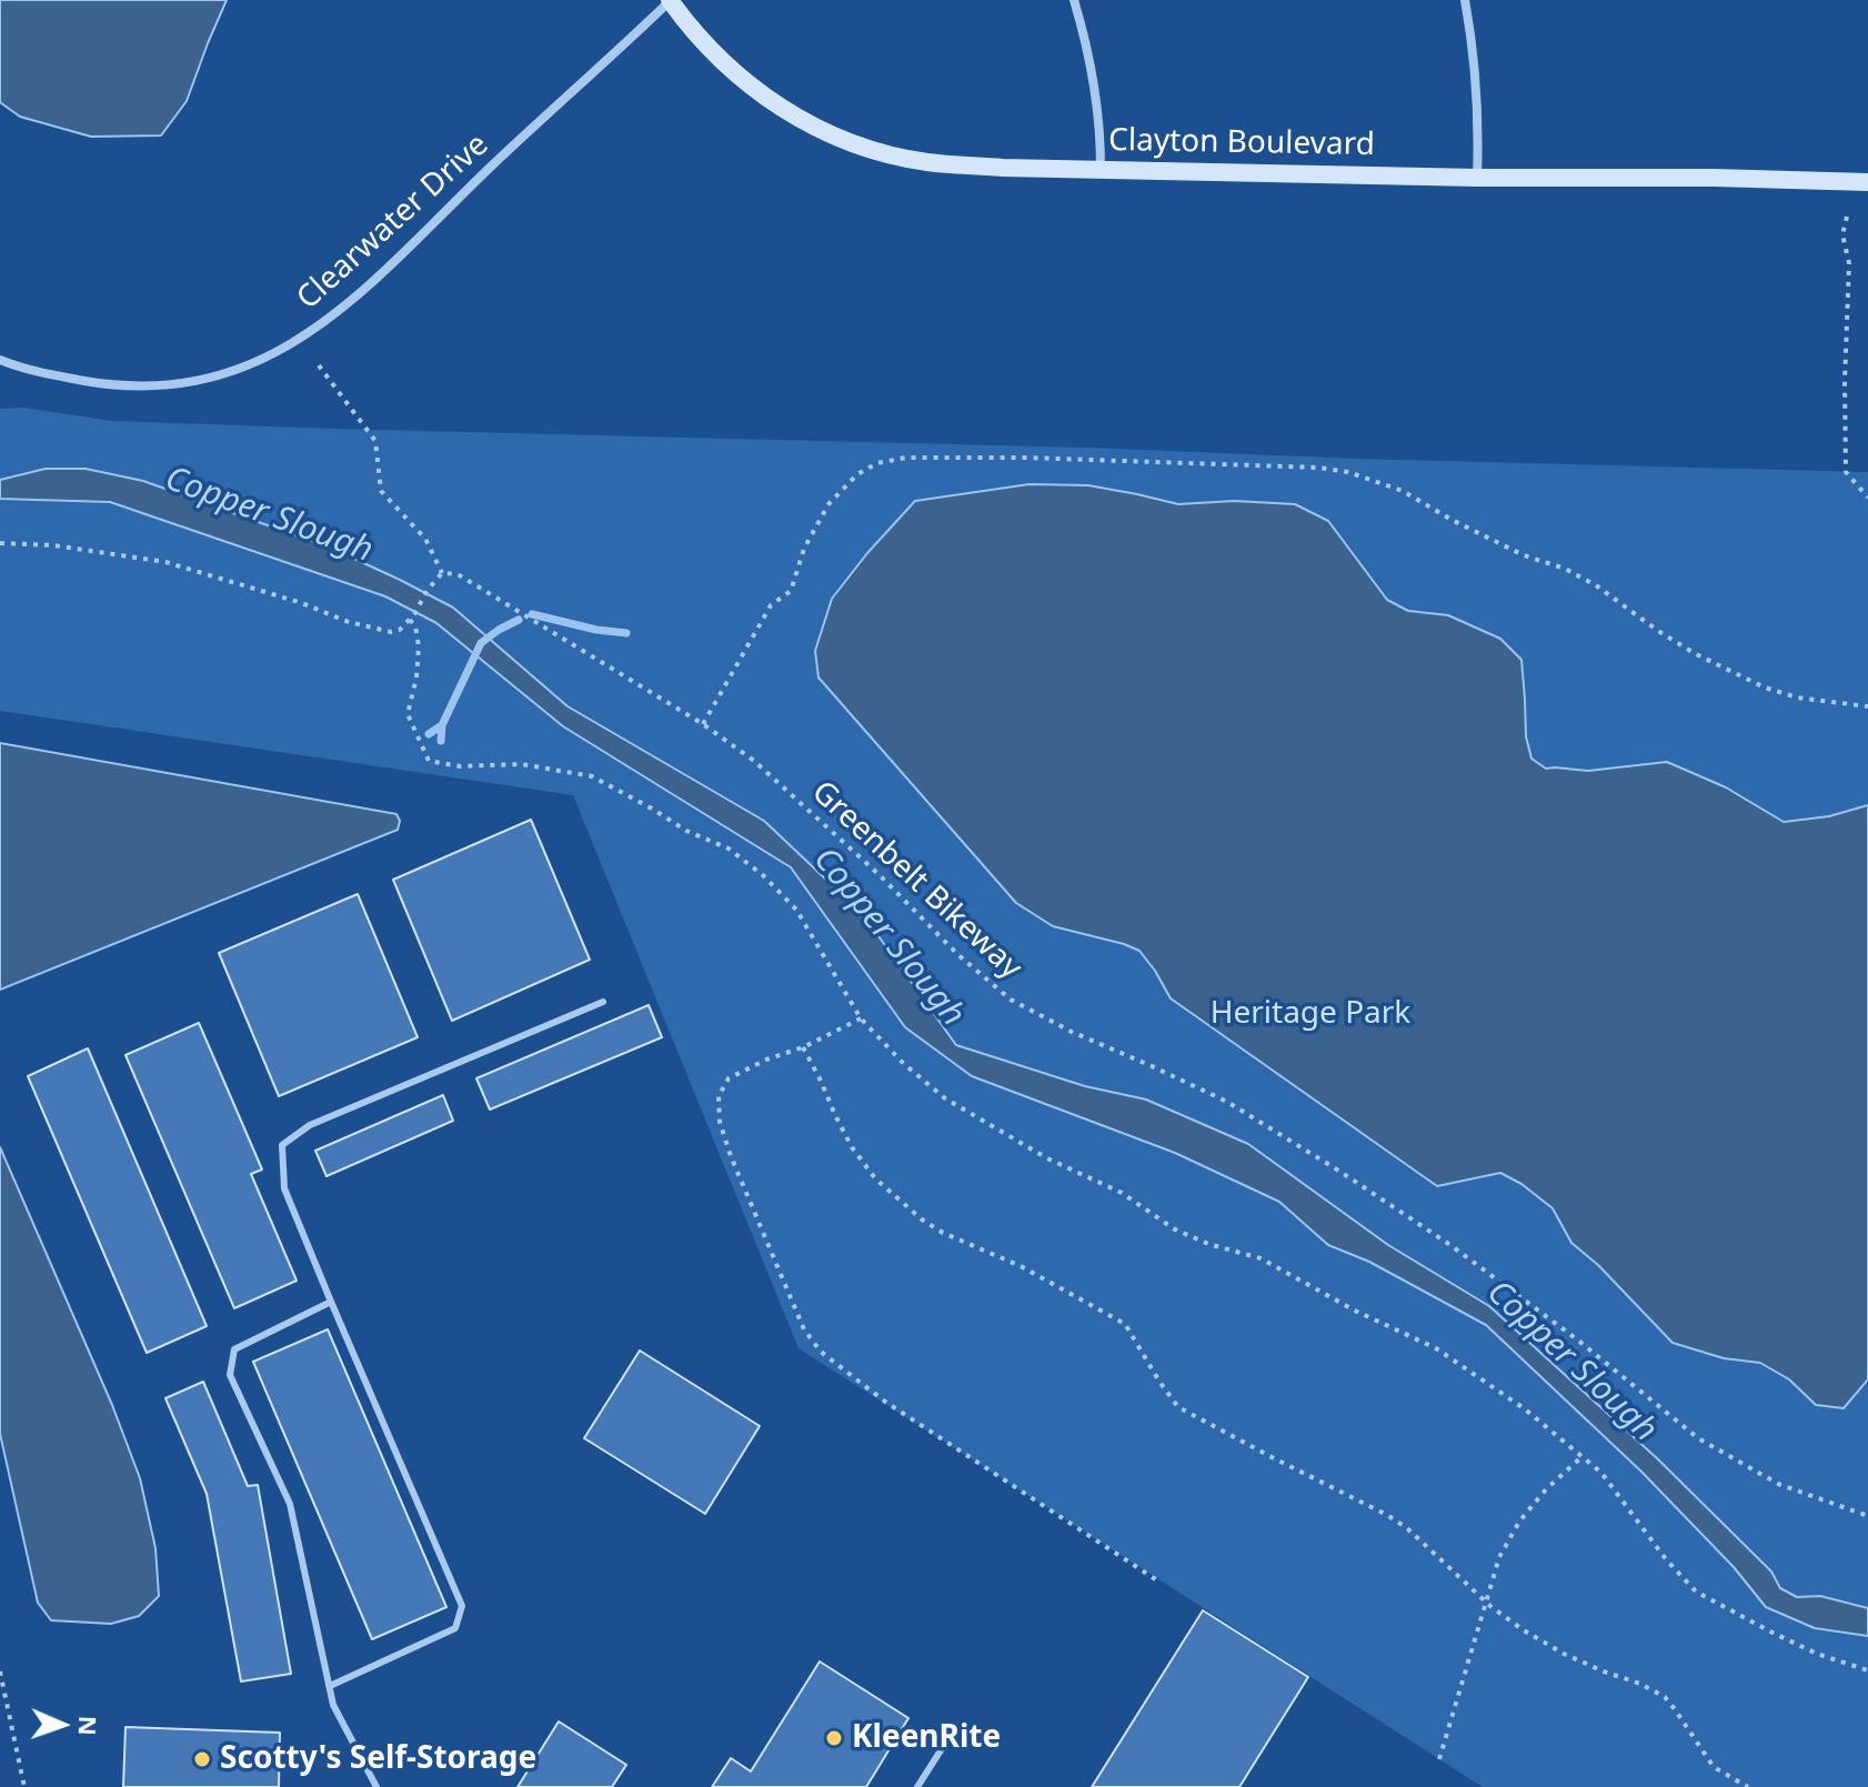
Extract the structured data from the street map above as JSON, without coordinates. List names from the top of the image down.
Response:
{
  "streets": {
    "street": ["Clayton Boulevard", "Clearwater Drive"],
    "path": ["Greenbelt Bikeway"]
  },
  "crossings": [
    ["Clayton Boulevard", "Clearwater Drive"]
  ],
  "water": ["Copper Slough"],
  "parks": ["Heritage Park"],
  "places": ["KleenRite", "Scotty's Self-Storage"],
  "north": "right"
}
